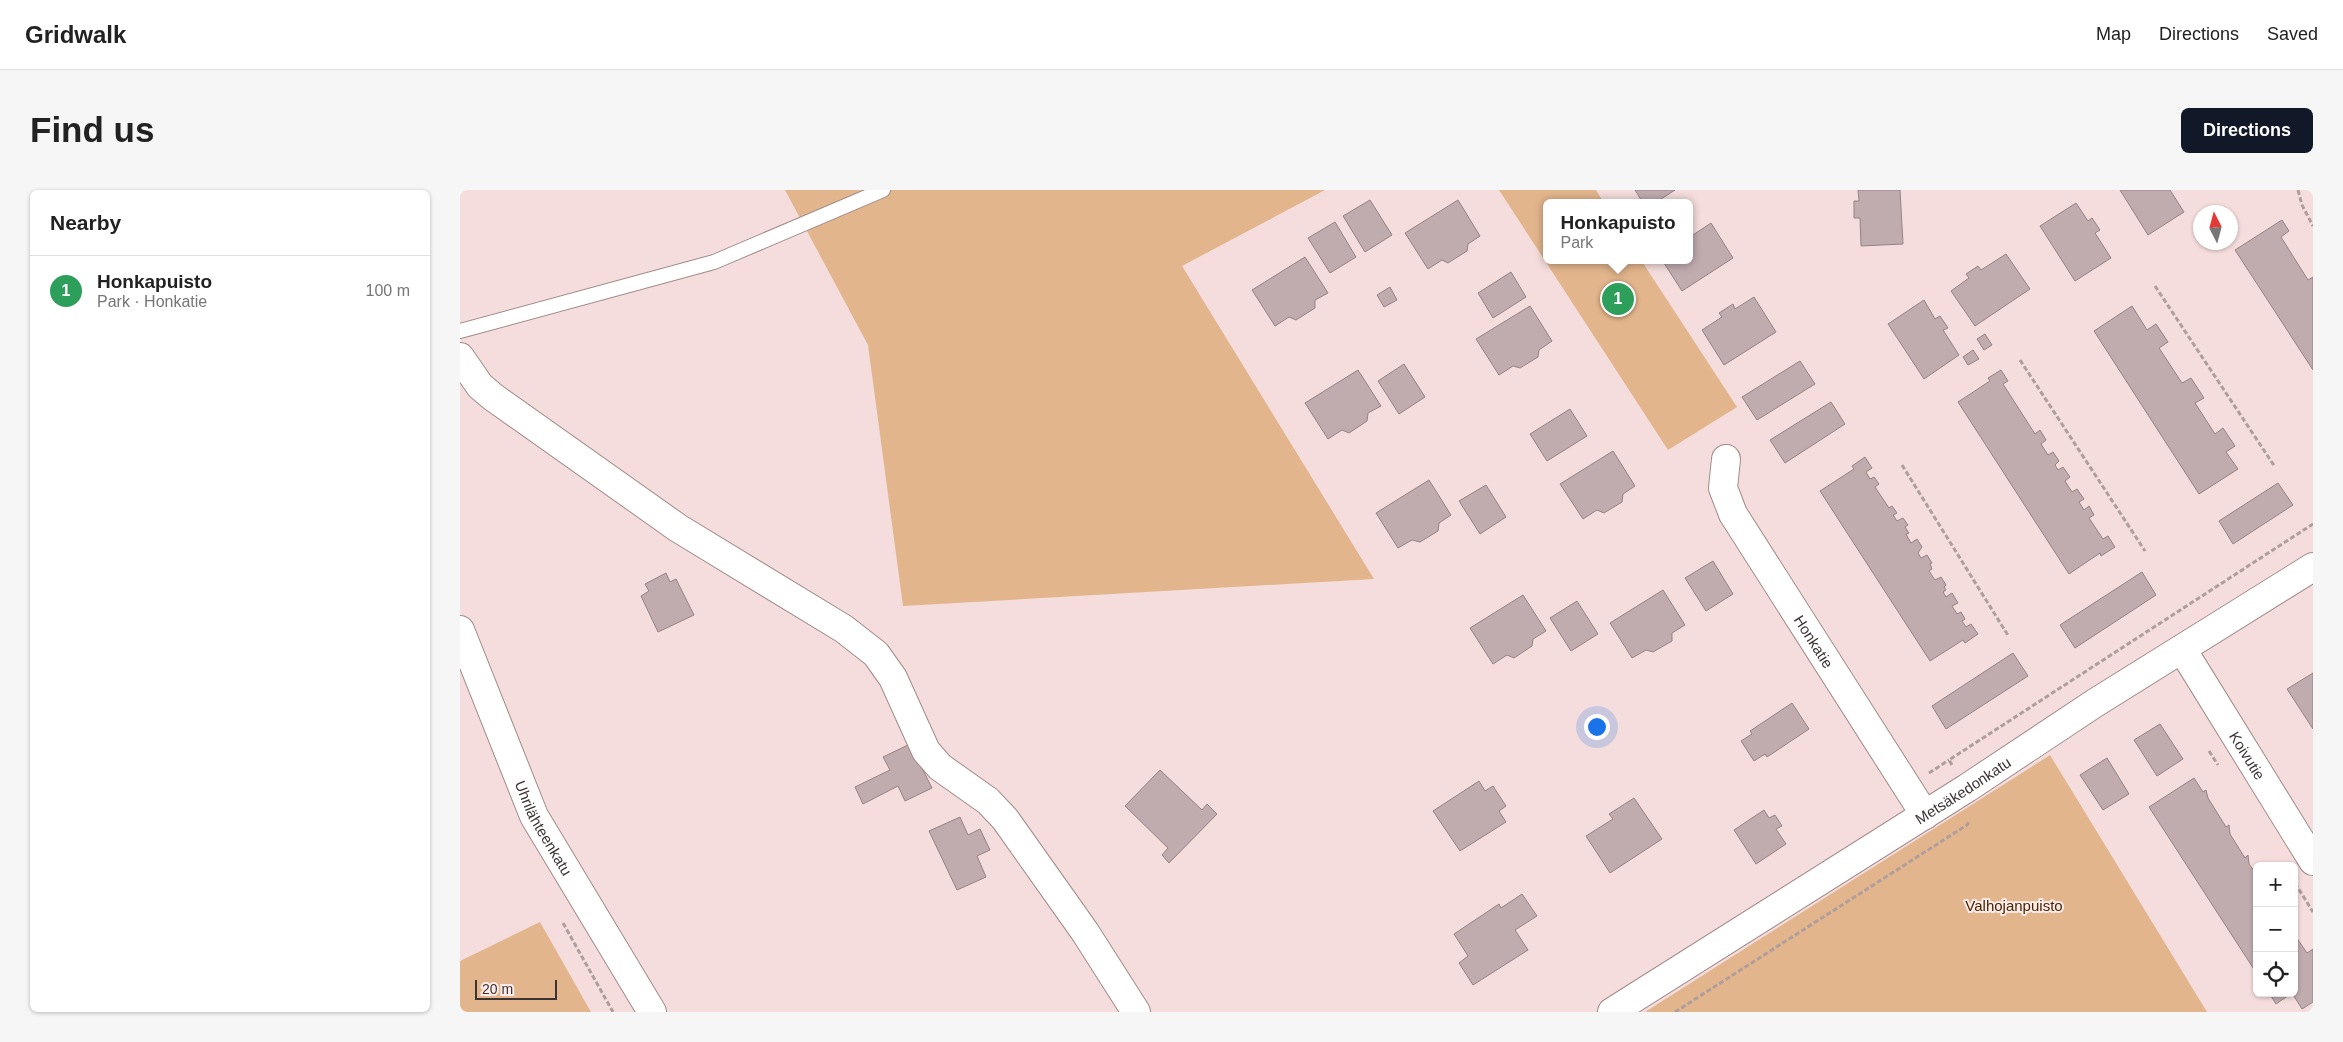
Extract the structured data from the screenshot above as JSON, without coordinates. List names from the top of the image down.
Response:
{
  "streets": {
    "street": [
      "Honkatie",
      "Koivutie",
      "Metsäkedonkatu",
      "Uhrilähteenkatu"
    ]
  },
  "crossings": [
    ["Honkatie", "Metsäkedonkatu"],
    ["Koivutie", "Metsäkedonkatu"]
  ],
  "parks": ["Valhojanpuisto"],
  "scale_bar": "20 m",
  "north": "top",
  "page": {
    "header": "Gridwalk",
    "nav": ["Map", "Directions", "Saved"],
    "buttons": "Directions",
    "title": "Find us",
    "heading": "Nearby",
    "popup": ["Honkapuisto", "Park"],
    "list": [
      {
        "mark": "1",
        "name": "Honkapuisto",
        "note": "Park · Honkatie",
        "value": "100 m"
      }
    ],
    "pins": "1",
    "map_buttons": ["+", "−"],
    "scale": "20 m"
  }
}
